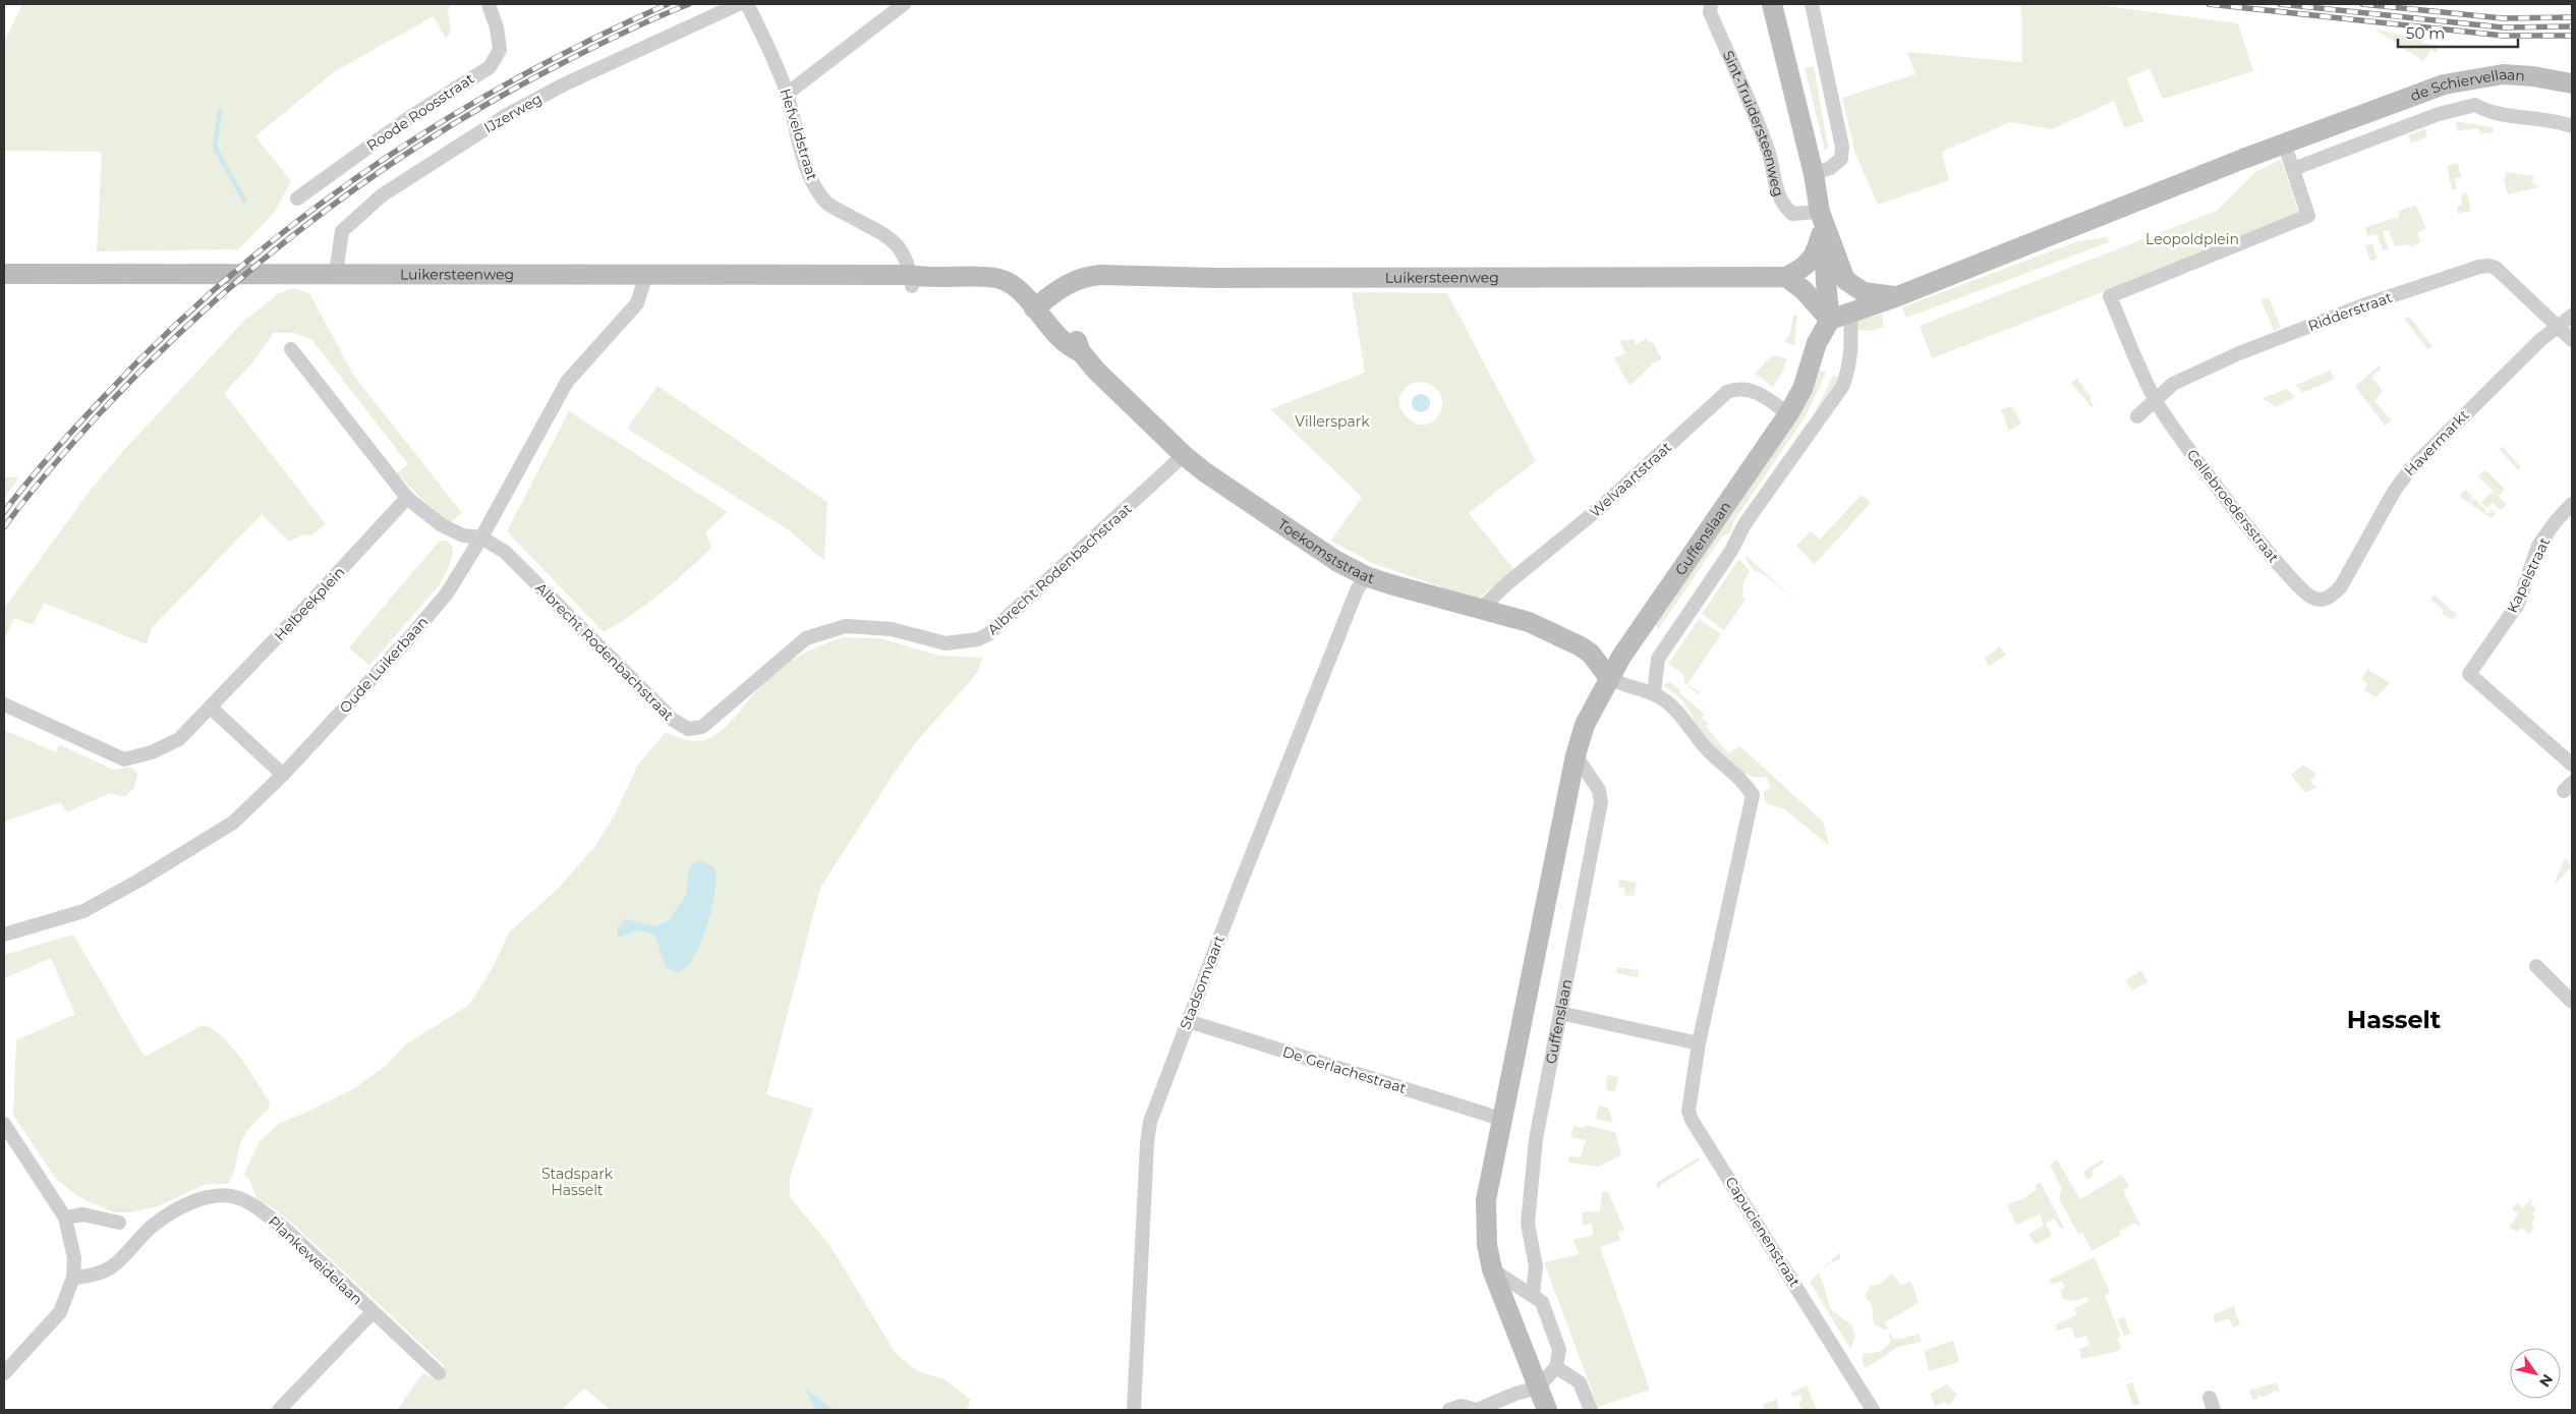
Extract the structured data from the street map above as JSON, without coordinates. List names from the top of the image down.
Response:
{
  "streets": {
    "main road": [
      "de Schiervellaan",
      "Luikersteenweg",
      "Guffenslaan",
      "Toekomststraat"
    ],
    "street": [
      "Roode Roosstraat",
      "IJzerweg",
      "Sint-Truidersteenweg",
      "Hefveldstraat",
      "Ridderstraat",
      "Havermarkt",
      "Welvaartstraat",
      "Cellebroedersstraat",
      "Albrecht Rodenbachstraat",
      "Kapelstraat",
      "Helbeekplein",
      "Oude Luikerbaan",
      "Stadsomvaart",
      "De Gerlachestraat",
      "Capucienenstraat",
      "Plankeweidelaan"
    ]
  },
  "crossings": [
    ["de Schiervellaan", "Cellebroedersstraat"],
    ["IJzerweg", "Luikersteenweg"],
    ["Hefveldstraat", "Luikersteenweg"],
    ["Luikersteenweg", "Toekomststraat"],
    ["Luikersteenweg", "Oude Luikerbaan"],
    ["Ridderstraat", "Havermarkt"],
    ["Ridderstraat", "Cellebroedersstraat"],
    ["Havermarkt", "Cellebroedersstraat"],
    ["Welvaartstraat", "Guffenslaan"],
    ["Welvaartstraat", "Toekomststraat"],
    ["Guffenslaan", "Toekomststraat"],
    ["Guffenslaan", "De Gerlachestraat"],
    ["Guffenslaan", "Capucienenstraat"],
    ["Toekomststraat", "Albrecht Rodenbachstraat"],
    ["Toekomststraat", "Stadsomvaart"],
    ["Albrecht Rodenbachstraat", "Oude Luikerbaan"],
    ["Stadsomvaart", "De Gerlachestraat"]
  ],
  "districts": ["Hasselt"],
  "parks": ["Leopoldplein", "Villerspark", "Stadspark Hasselt"],
  "scale_bar": "50 m",
  "north": "bottom right"
}
